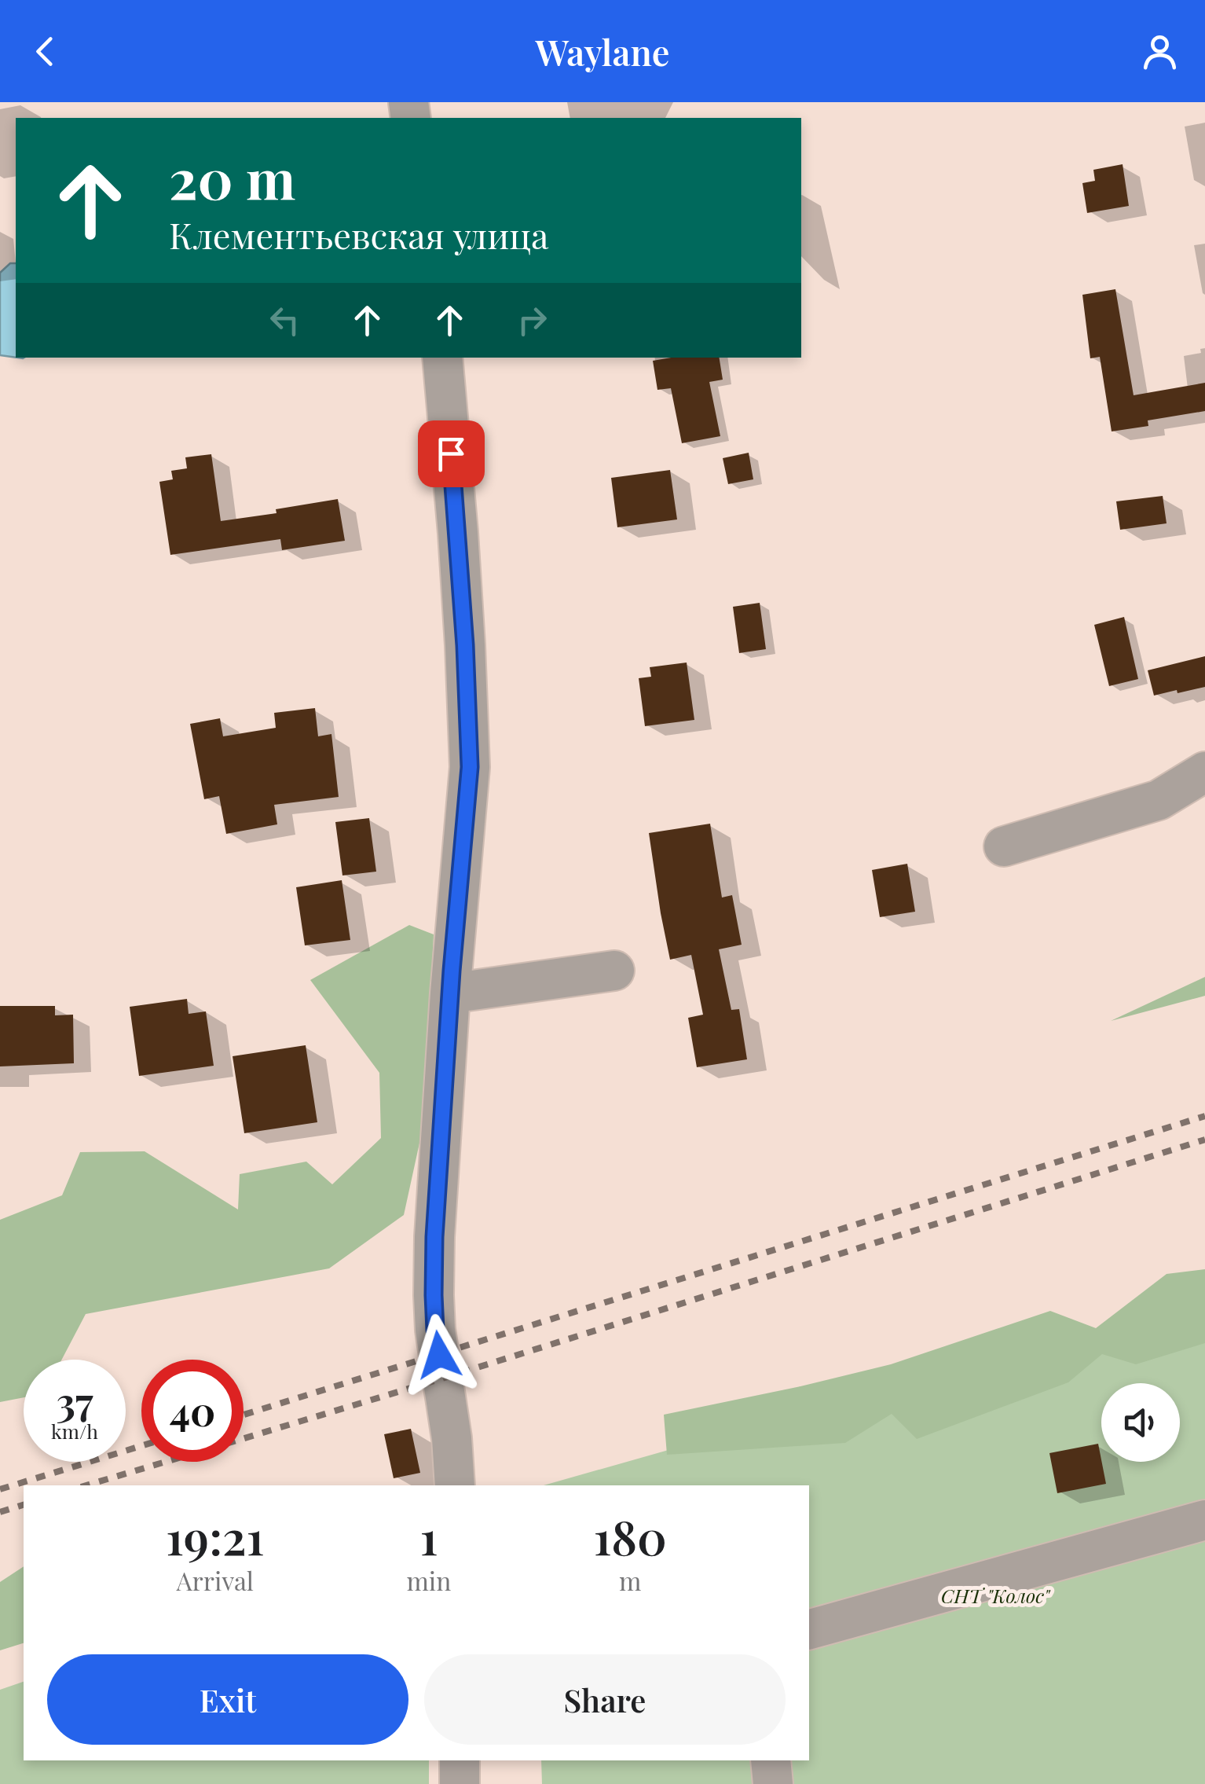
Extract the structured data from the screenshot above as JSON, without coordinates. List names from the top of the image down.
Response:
{
  "parks": ["СНТ \"Колос\""],
  "page": {
    "header": "Waylane",
    "turn": ["20 m", "Клементьевская улица"],
    "speed": "37 km/h",
    "limit": "40",
    "eta": [
      "19:21",
      "Arrival",
      "1",
      "min",
      "180",
      "m"
    ],
    "buttons": ["Exit", "Share"]
  }
}
